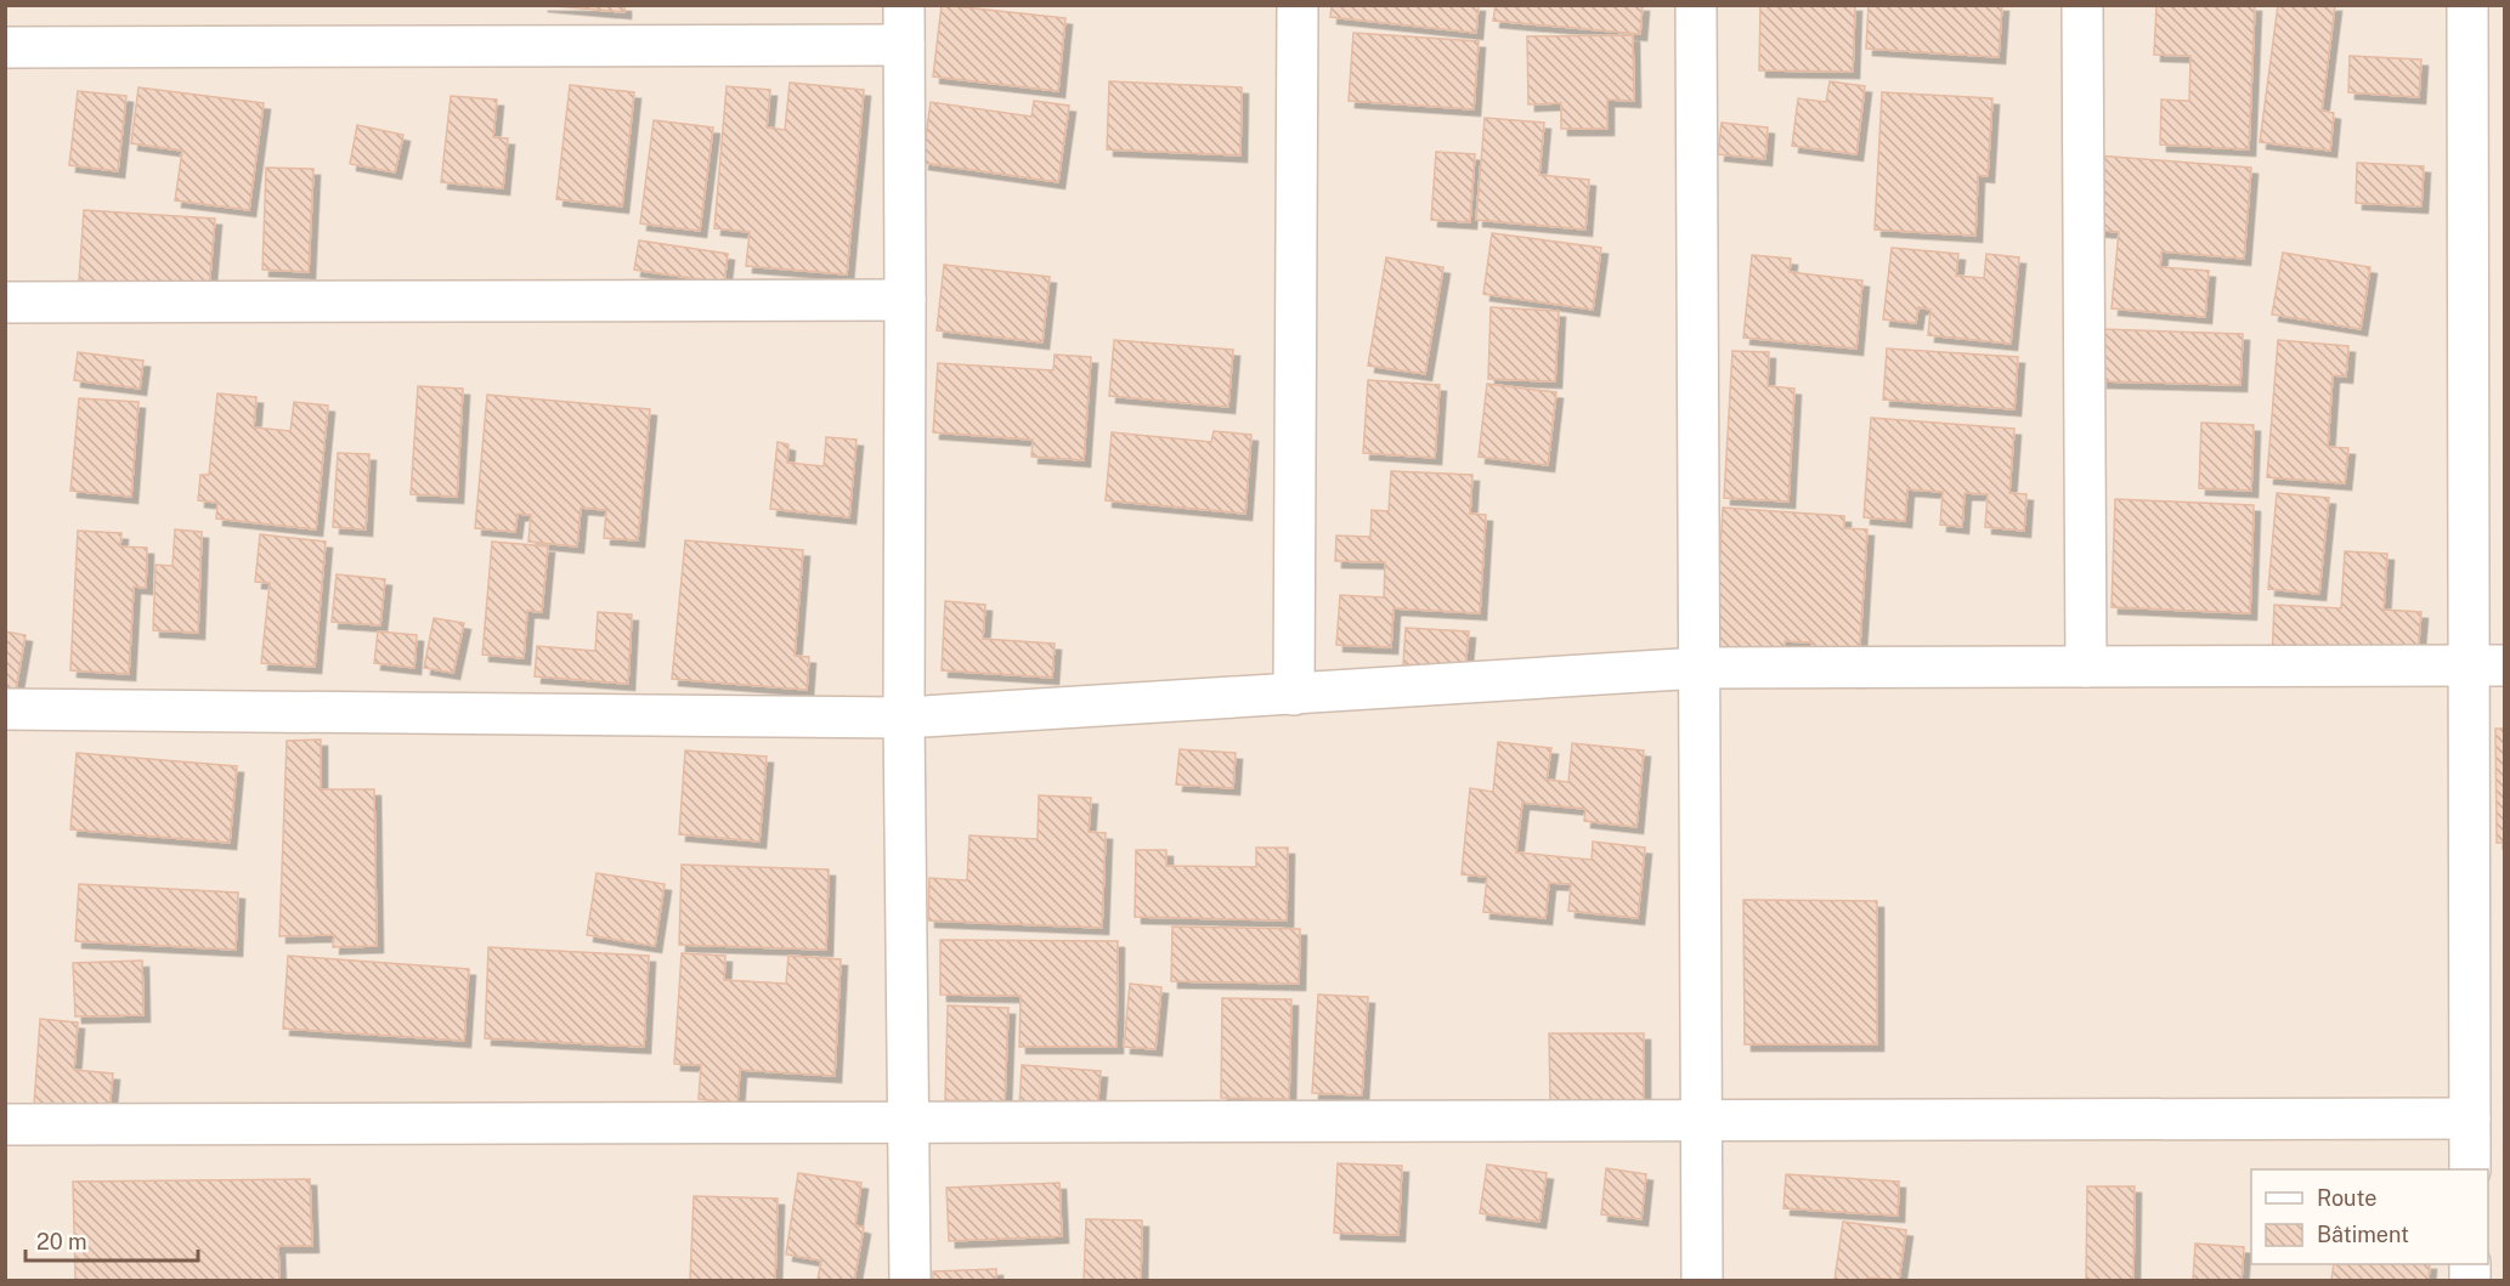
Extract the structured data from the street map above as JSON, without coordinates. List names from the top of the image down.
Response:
{
  "legend": ["Route", "Bâtiment"],
  "scale_bar": "20 m"
}
